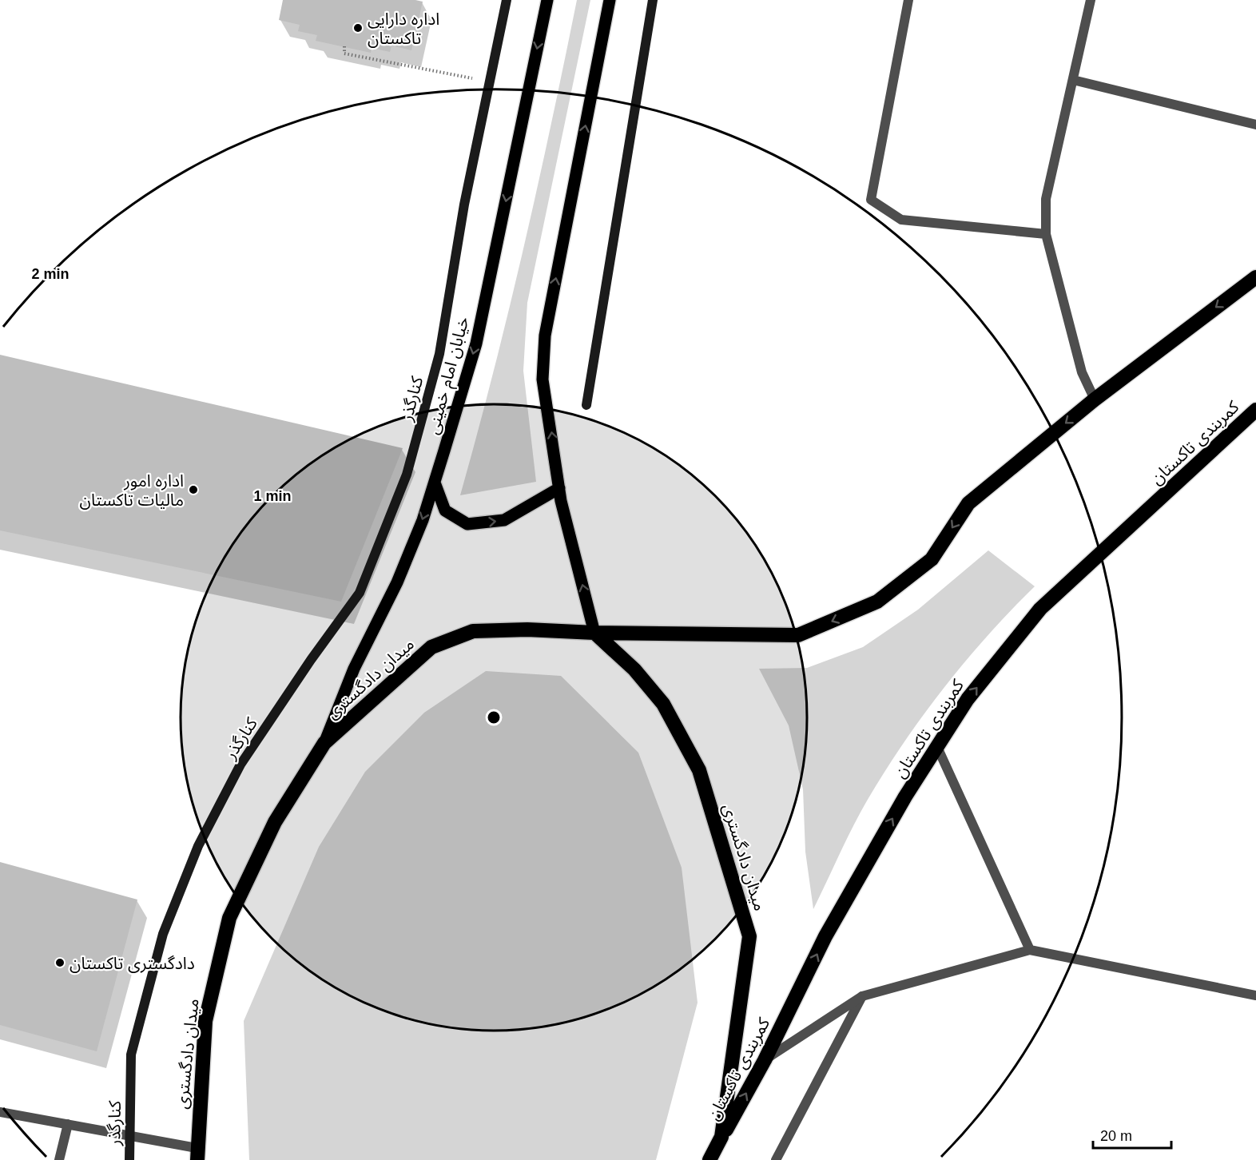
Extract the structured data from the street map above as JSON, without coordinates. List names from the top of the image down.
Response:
{
  "streets": {
    "highway": ["کمربندی تاکستان", "میدان دادگستری"],
    "main road": ["خیابان امام خمینی"],
    "street": ["کنارگذر"]
  },
  "crossings": [
    ["خیابان امام خمینی", "میدان دادگستری"],
    ["کمربندی تاکستان", "میدان دادگستری"]
  ],
  "one_way": ["کمربندی تاکستان"],
  "places": ["اداره دارایی تاکستان", "اداره امور مالیات تاکستان", "دادگستری تاکستان"],
  "scale_bar": "20 m",
  "rings": ["2 min", "1 min"]
}
